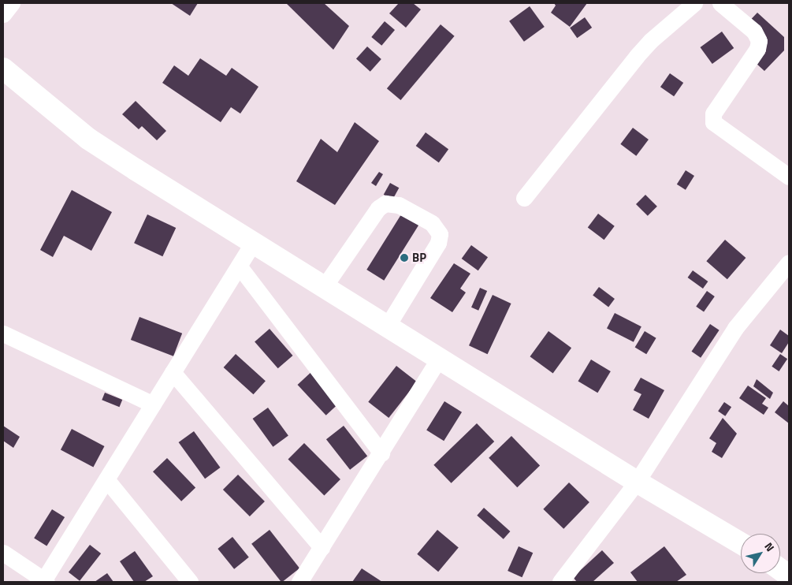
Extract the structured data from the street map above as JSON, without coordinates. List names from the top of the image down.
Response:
{
  "places": ["BP"],
  "north": "top right"
}
